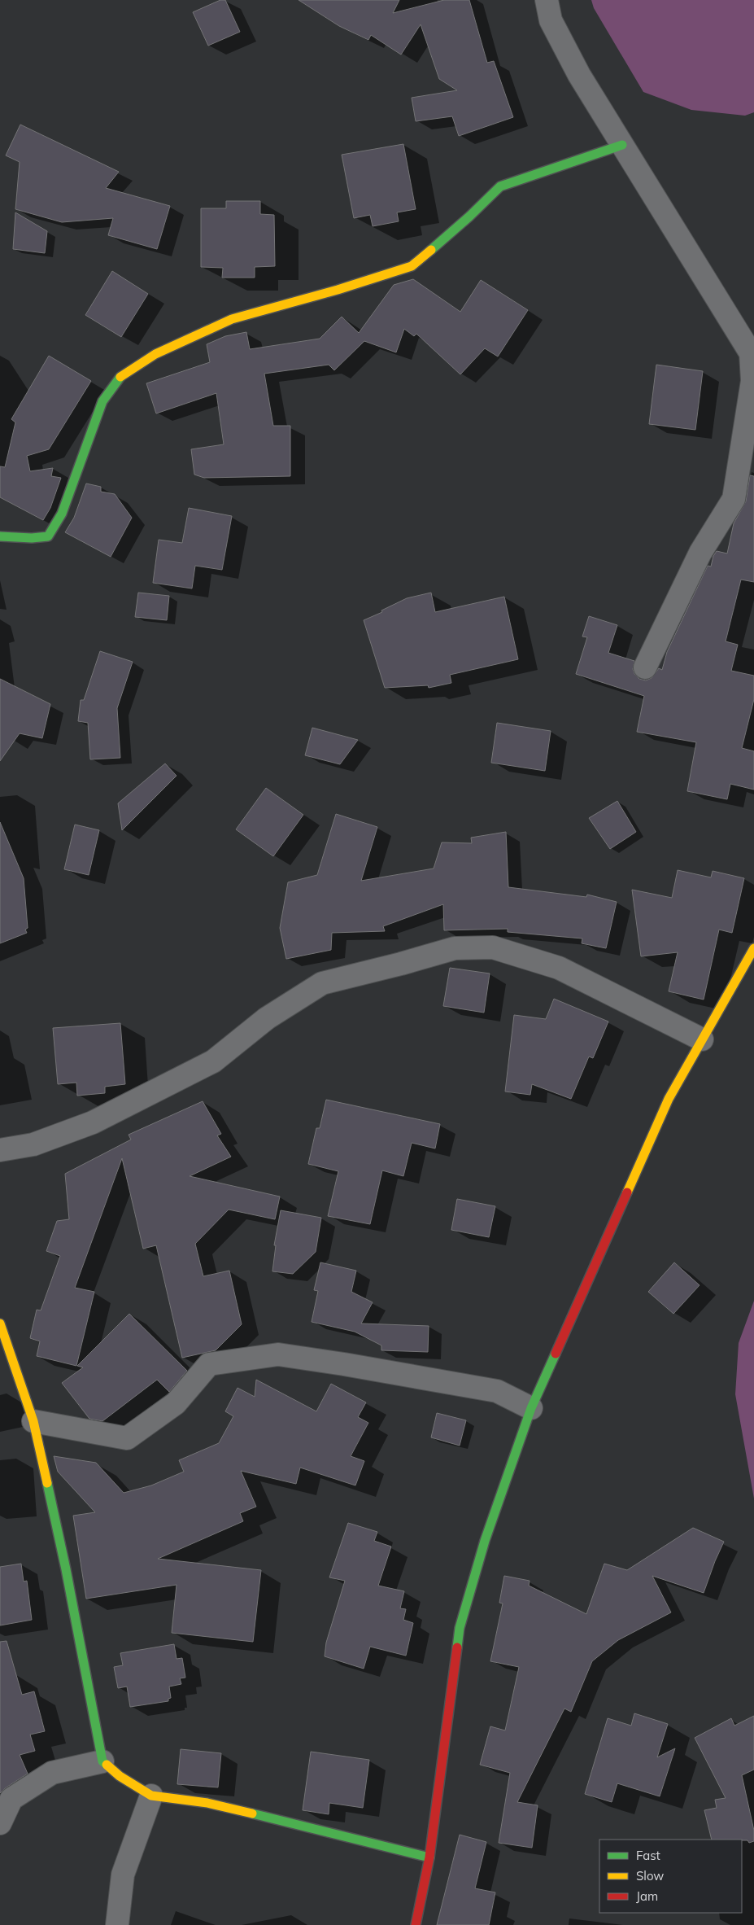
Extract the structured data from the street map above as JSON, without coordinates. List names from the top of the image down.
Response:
{
  "legend": ["Fast", "Slow", "Jam"]
}
